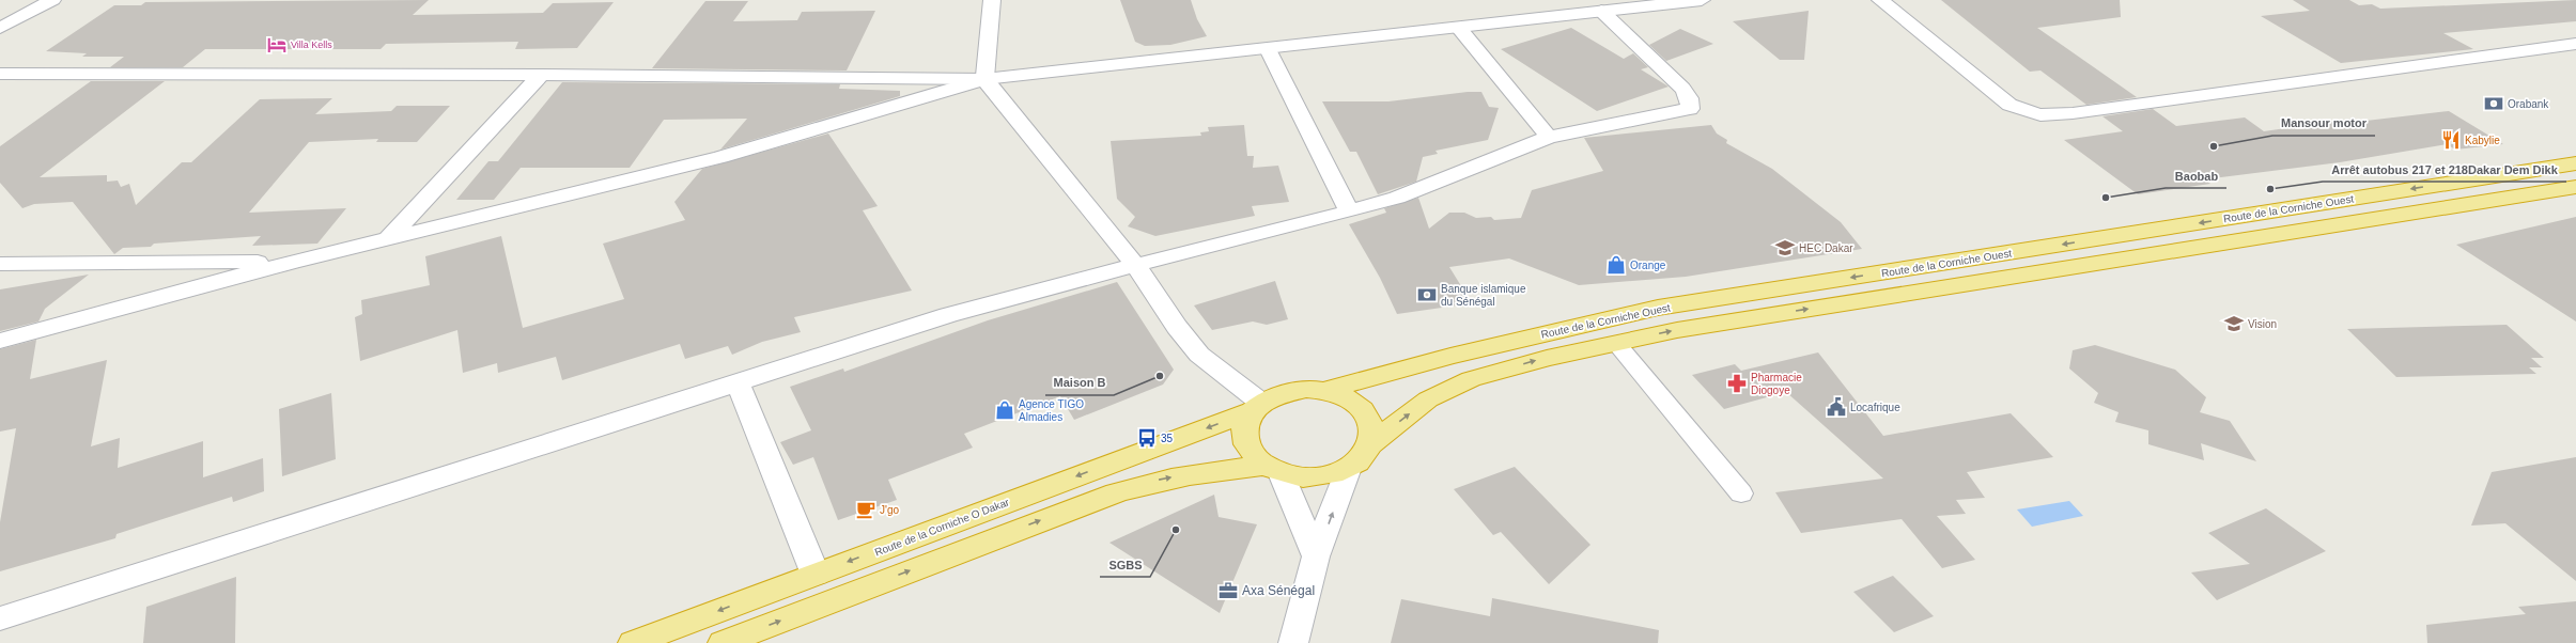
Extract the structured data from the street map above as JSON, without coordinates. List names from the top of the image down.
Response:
{
  "streets": {
    "highway": ["Route de la Corniche Ouest", "Route de la Corniche O Dakar"]
  },
  "crossings": [
    ["Route de la Corniche Ouest", "Route de la Corniche O Dakar"]
  ],
  "places": {
    "hotel": ["Villa Kells"],
    "bank": ["Orabank", "Banque islamique du Sénégal"],
    "restaurant": ["Kabylie"],
    "other": [
      "Mansour motor",
      "Arrêt autobus 217 et 218Dakar Dem Dikk",
      "Baobab",
      "Maison B",
      "SGBS"
    ],
    "school or university": ["HEC Dakar", "Vision"],
    "shop": ["Orange", "Agence TIGO Almadies"],
    "pharmacy": ["Pharmacie Diogoye"],
    "public building": ["Locafrique"],
    "bus stop": ["35"],
    "cafe": ["J'go"],
    "office": ["Axa Sénégal"]
  }
}
